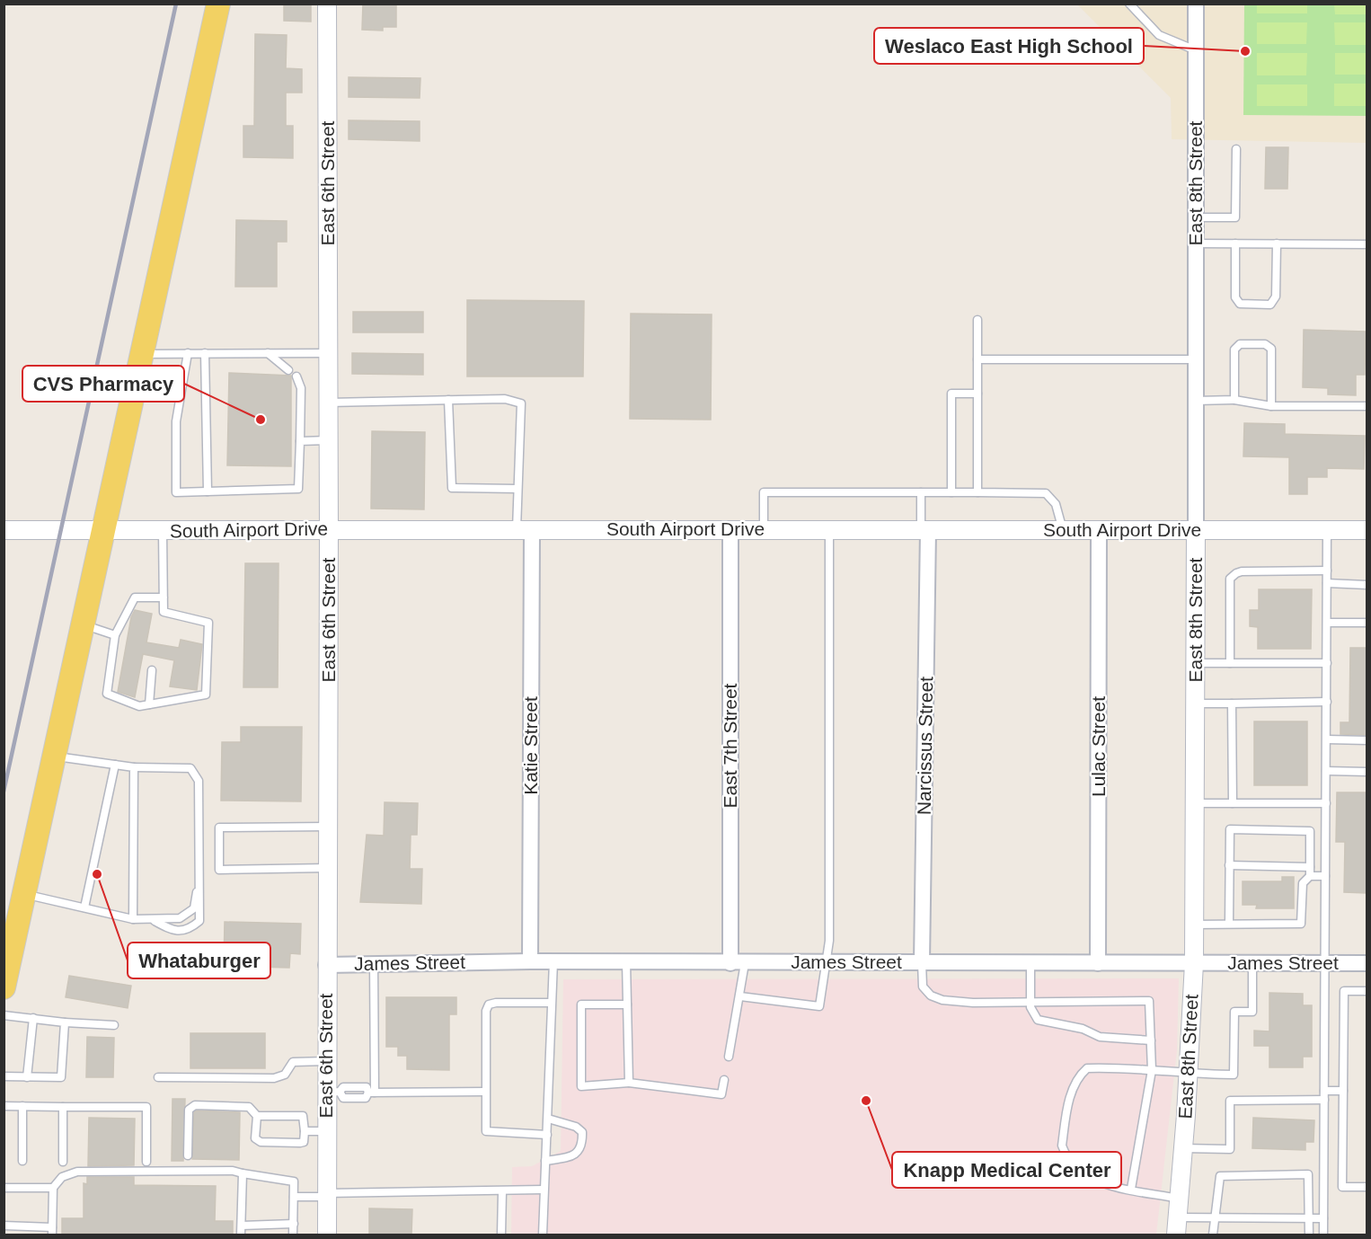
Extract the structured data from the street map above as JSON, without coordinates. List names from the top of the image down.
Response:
{
  "streets": {
    "street": [
      "East 6th Street",
      "East 8th Street",
      "South Airport Drive",
      "Katie Street",
      "East 7th Street",
      "Narcissus Street",
      "Lulac Street",
      "James Street"
    ]
  },
  "crossings": [
    ["East 6th Street", "South Airport Drive"],
    ["East 6th Street", "James Street"],
    ["East 8th Street", "South Airport Drive"],
    ["East 8th Street", "James Street"],
    ["South Airport Drive", "Katie Street"],
    ["South Airport Drive", "East 7th Street"],
    ["South Airport Drive", "Narcissus Street"],
    ["South Airport Drive", "Lulac Street"],
    ["Katie Street", "James Street"],
    ["East 7th Street", "James Street"],
    ["Narcissus Street", "James Street"],
    ["Lulac Street", "James Street"]
  ],
  "places": [
    "Weslaco East High School",
    "CVS Pharmacy",
    "Whataburger",
    "Knapp Medical Center"
  ]
}
